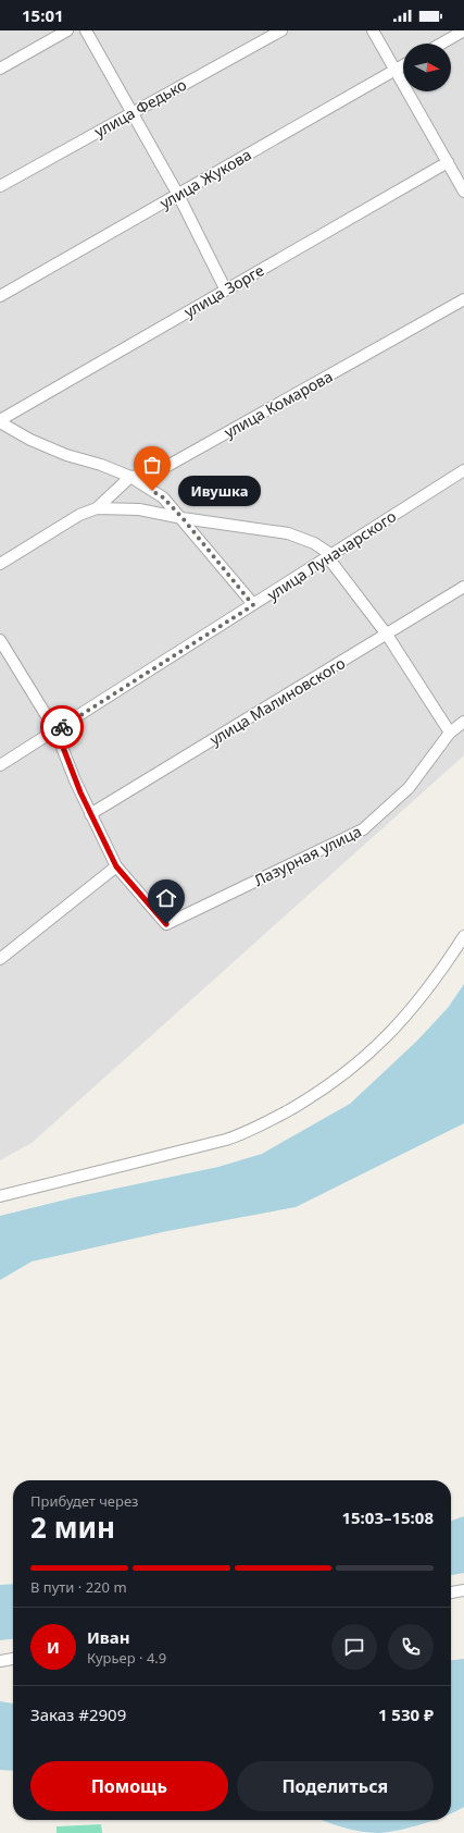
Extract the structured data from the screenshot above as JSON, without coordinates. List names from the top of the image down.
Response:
{
  "streets": {
    "street": [
      "улица Федько",
      "улица Жукова",
      "улица Зорге",
      "улица Комарова",
      "улица Луначарского",
      "улица Малиновского",
      "Лазурная улица"
    ]
  },
  "places": ["Ивушка"],
  "north": "right",
  "page": {
    "status": "15:01",
    "bubble": "Ивушка",
    "heading": ["2 мин", "Прибудет через", "15:03–15:08"],
    "panel": [
      "Иван",
      "Курьер · 4.9",
      "Заказ #2909",
      "1 530 ₽"
    ],
    "bar": "В пути · 220 m",
    "round": "И",
    "buttons": ["Помощь", "Поделиться"]
  }
}
